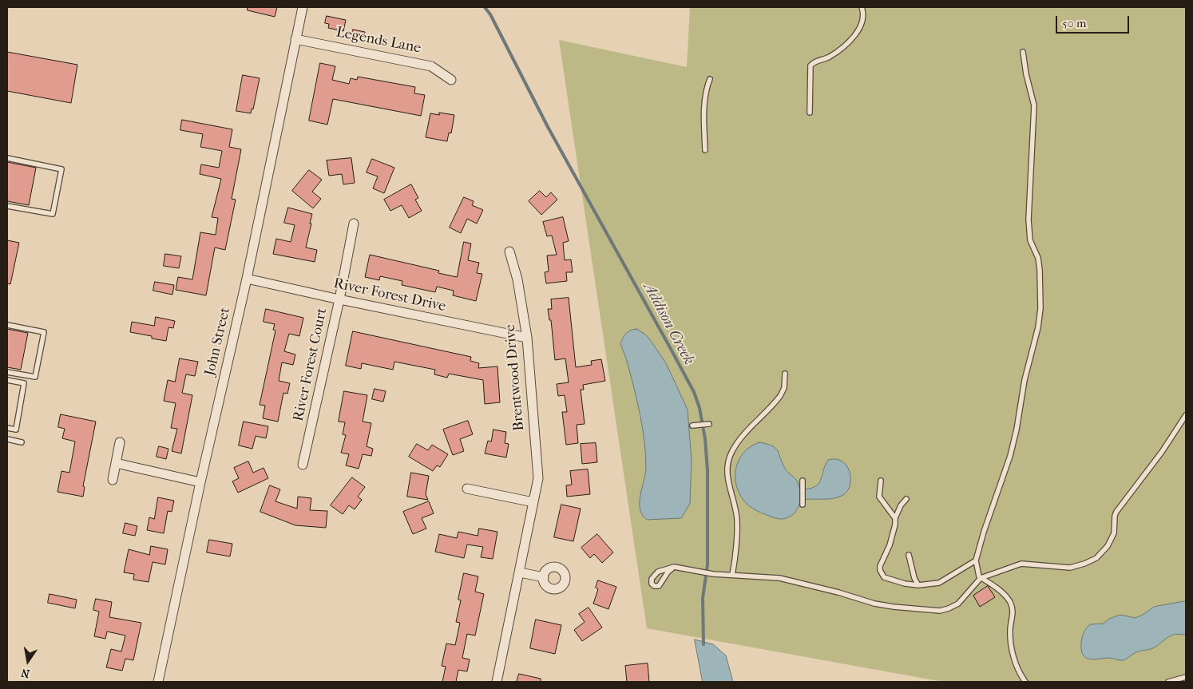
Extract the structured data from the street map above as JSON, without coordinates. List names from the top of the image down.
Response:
{
  "streets": {
    "street": [
      "Legends Lane",
      "River Forest Drive",
      "John Street",
      "River Forest Court",
      "Brentwood Drive"
    ]
  },
  "crossings": [
    ["Legends Lane", "John Street"],
    ["River Forest Drive", "John Street"],
    ["River Forest Drive", "River Forest Court"],
    ["River Forest Drive", "Brentwood Drive"]
  ],
  "water": ["Addison Creek"],
  "scale_bar": "50 m",
  "north": "bottom"
}
